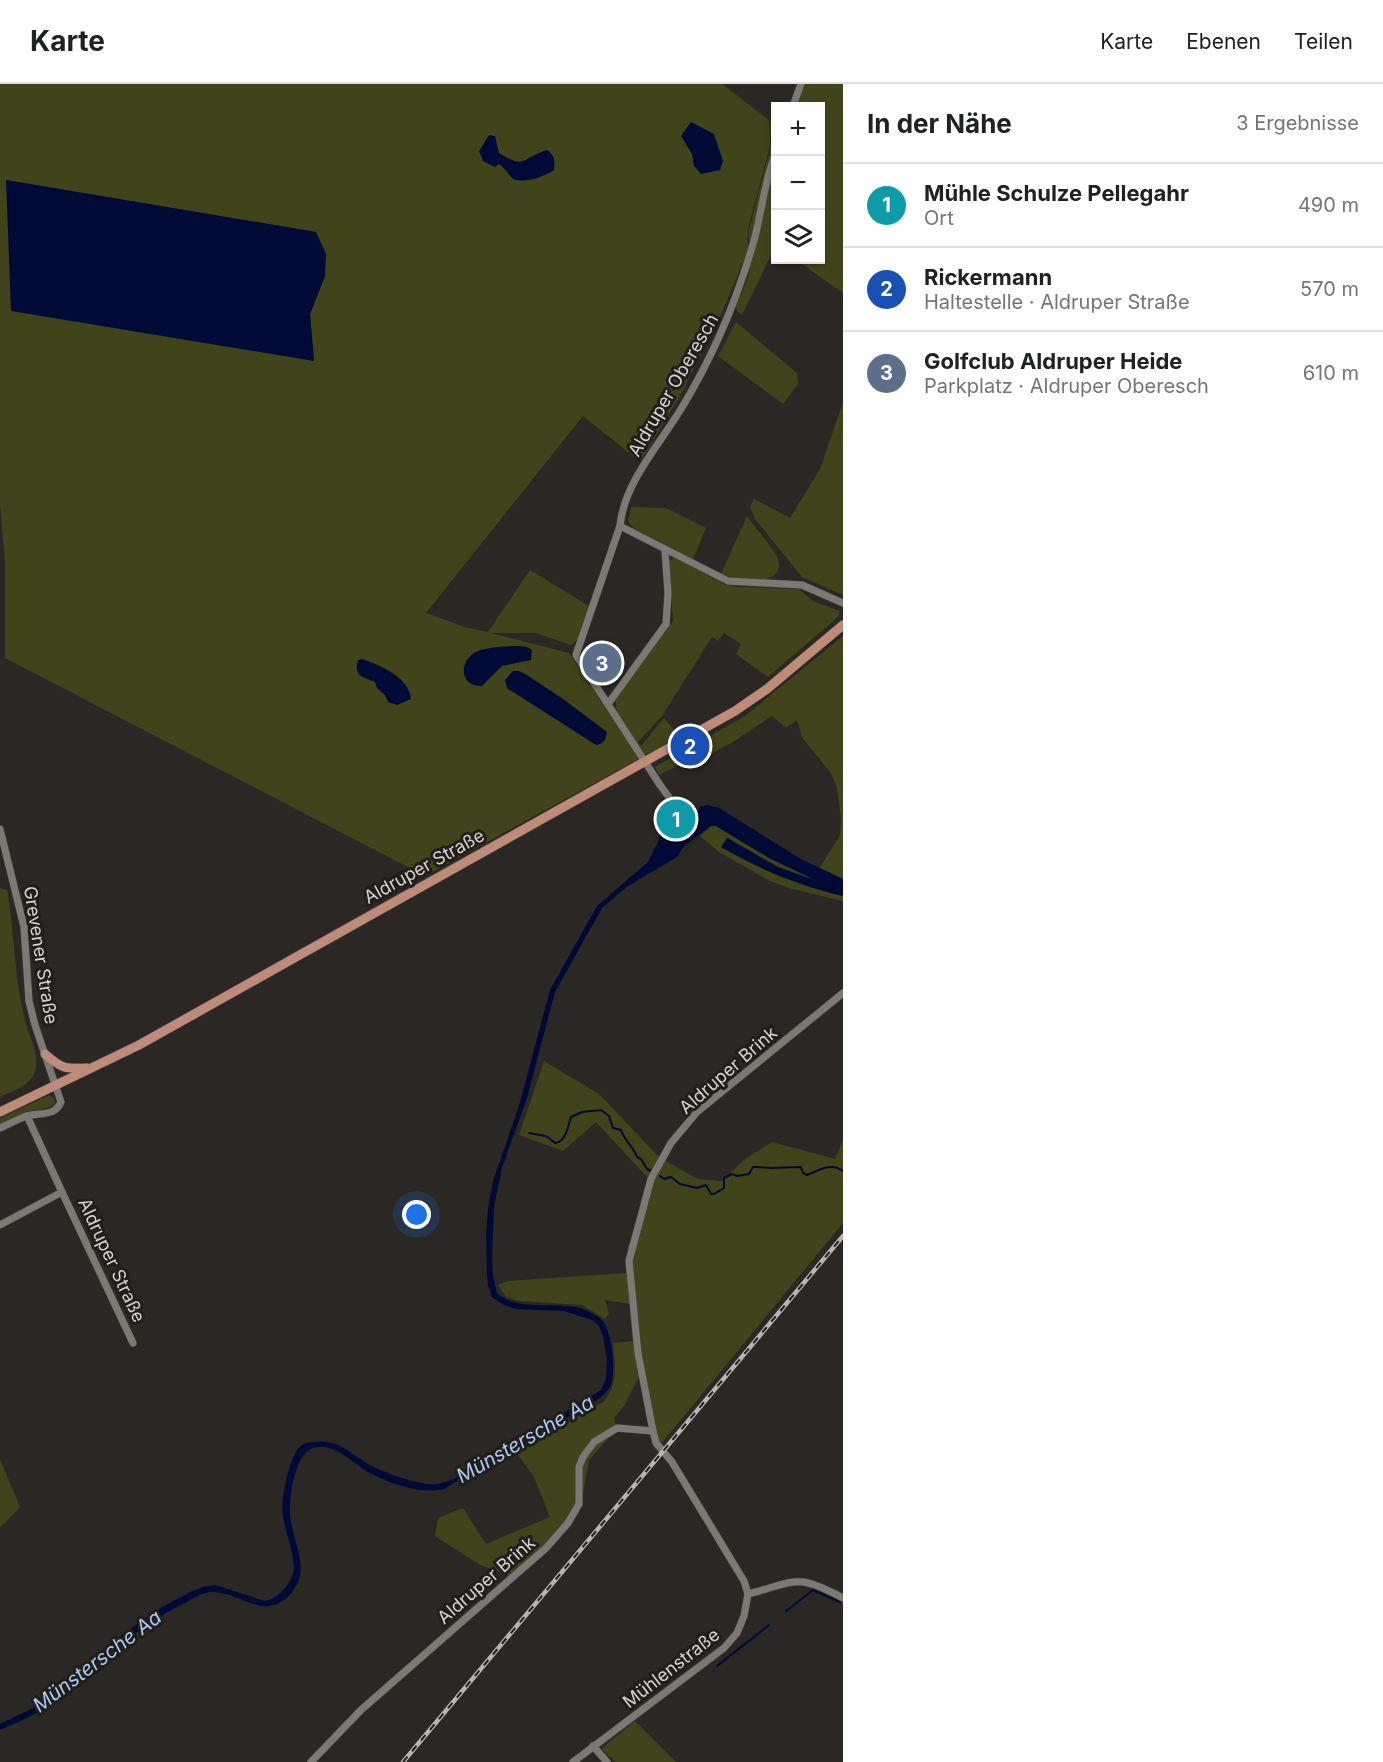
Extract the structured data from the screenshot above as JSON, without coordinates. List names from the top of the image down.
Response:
{
  "streets": {
    "main road": ["Aldruper Straße"],
    "street": [
      "Aldruper Oberesch",
      "Grevener Straße",
      "Aldruper Brink",
      "Mühlenstraße"
    ]
  },
  "crossings": [
    ["Aldruper Oberesch", "Aldruper Straße"],
    ["Aldruper Straße", "Grevener Straße"],
    ["Aldruper Brink", "Mühlenstraße"]
  ],
  "water": ["Münstersche Aa"],
  "page": {
    "header": "Karte",
    "nav": ["Karte", "Ebenen", "Teilen"],
    "heading": ["In der Nähe", "3 Ergebnisse"],
    "map_buttons": ["+", "−"],
    "list": [
      {
        "mark": "1",
        "name": "Mühle Schulze Pellegahr",
        "note": "Ort",
        "value": "490 m"
      },
      {
        "mark": "2",
        "name": "Rickermann",
        "note": "Haltestelle · Aldruper Straße",
        "value": "570 m"
      },
      {
        "mark": "3",
        "name": "Golfclub Aldruper Heide",
        "note": "Parkplatz · Aldruper Oberesch",
        "value": "610 m"
      }
    ],
    "pins": ["3", "2", "1"]
  }
}
